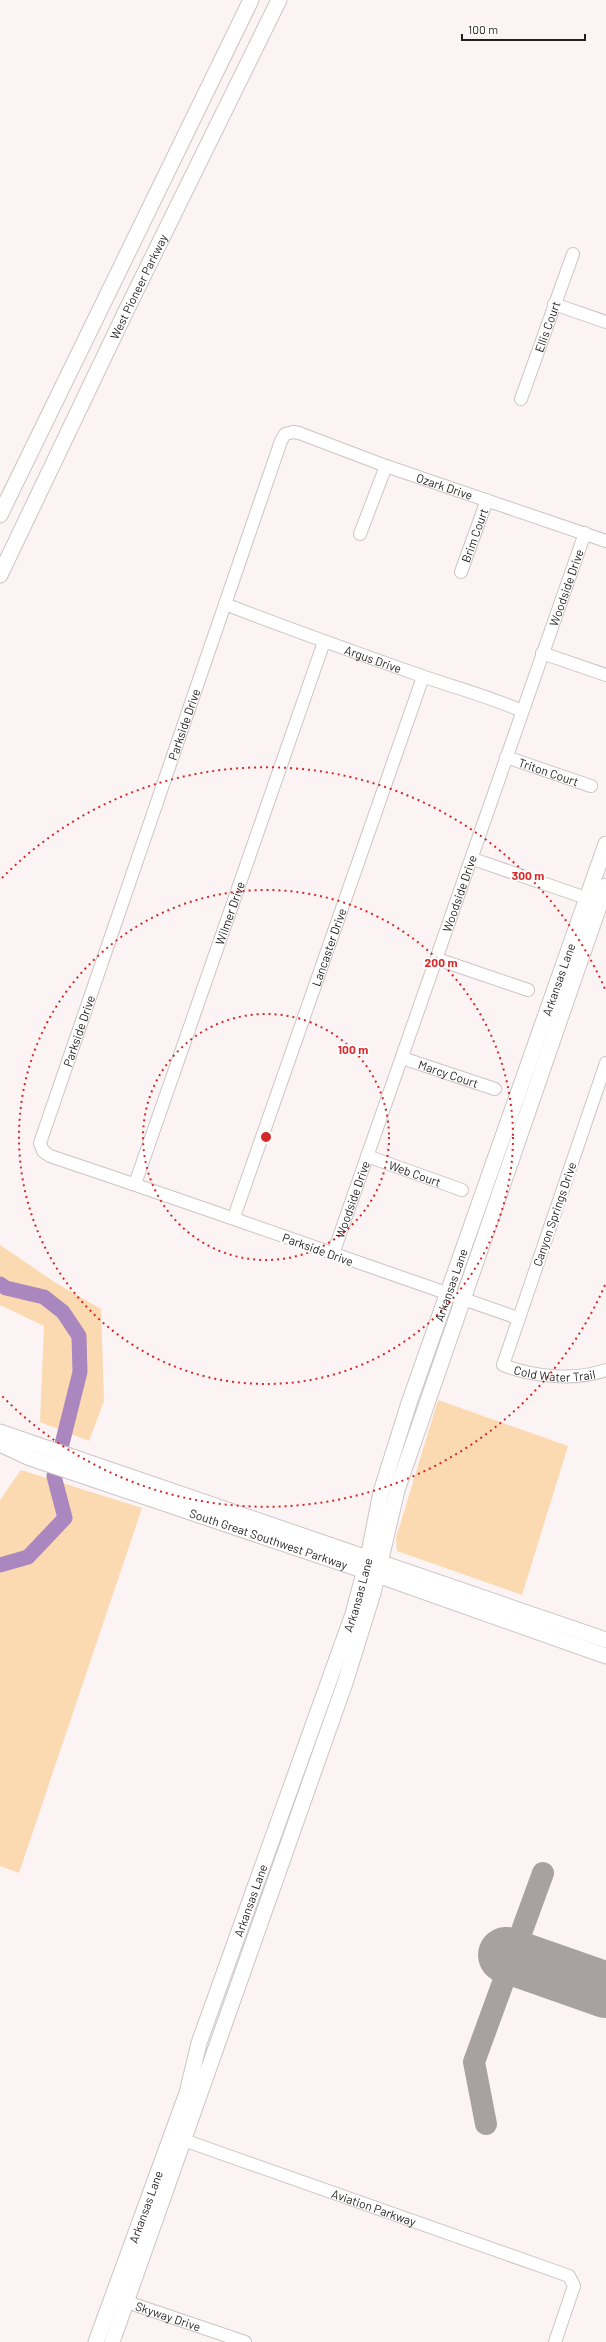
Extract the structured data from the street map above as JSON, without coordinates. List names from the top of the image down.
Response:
{
  "streets": {
    "main road": ["West Pioneer Parkway", "Arkansas Lane", "South Great Southwest Parkway"],
    "street": [
      "Ellis Court",
      "Ozark Drive",
      "Brim Court",
      "Woodside Drive",
      "Argus Drive",
      "Parkside Drive",
      "Triton Court",
      "Wilmer Drive",
      "Lancaster Drive",
      "Marcy Court",
      "Web Court",
      "Canyon Springs Drive",
      "Cold Water Trail",
      "Aviation Parkway",
      "Skyway Drive"
    ]
  },
  "crossings": [
    ["Ozark Drive", "Brim Court"],
    ["Ozark Drive", "Woodside Drive"],
    ["Ozark Drive", "Parkside Drive"],
    ["Woodside Drive", "Argus Drive"],
    ["Woodside Drive", "Parkside Drive"],
    ["Woodside Drive", "Triton Court"],
    ["Woodside Drive", "Marcy Court"],
    ["Woodside Drive", "Web Court"],
    ["Argus Drive", "Parkside Drive"],
    ["Argus Drive", "Wilmer Drive"],
    ["Argus Drive", "Lancaster Drive"],
    ["Parkside Drive", "Wilmer Drive"],
    ["Parkside Drive", "Lancaster Drive"],
    ["Parkside Drive", "Arkansas Lane"],
    ["Parkside Drive", "Canyon Springs Drive"],
    ["Arkansas Lane", "South Great Southwest Parkway"],
    ["Arkansas Lane", "Aviation Parkway"],
    ["Arkansas Lane", "Skyway Drive"],
    ["Canyon Springs Drive", "Cold Water Trail"]
  ],
  "scale_bar": "100 m",
  "rings": ["300 m", "200 m", "100 m"]
}
